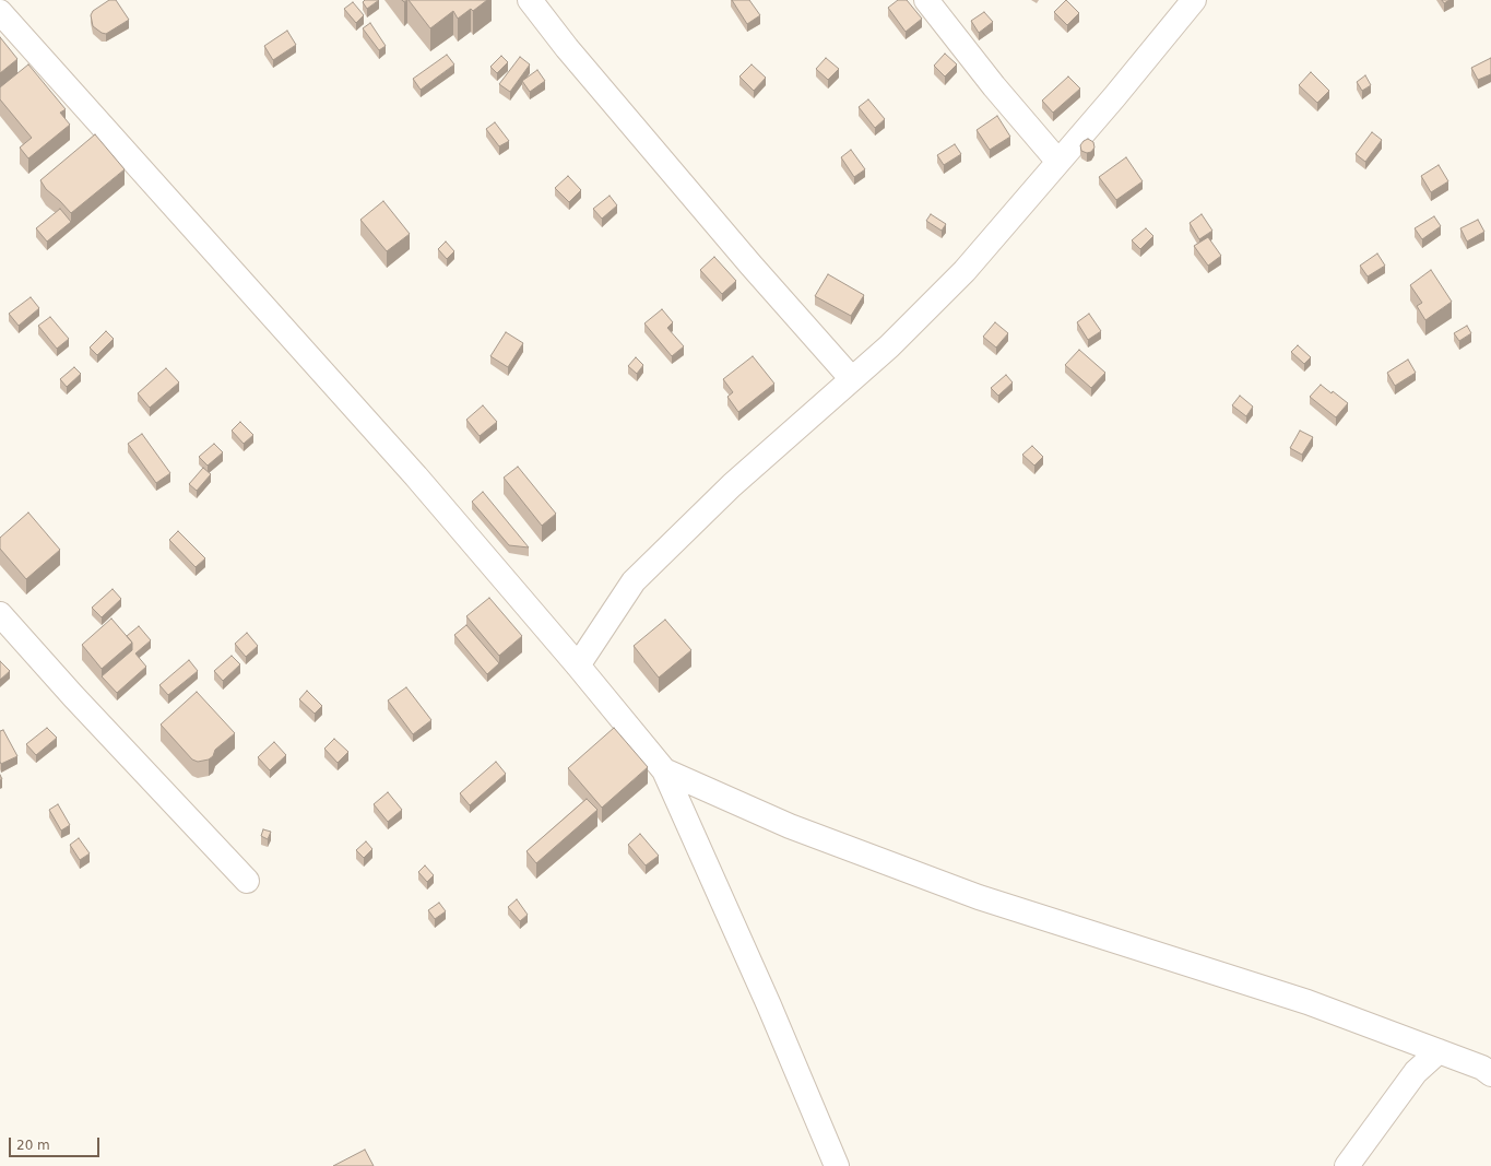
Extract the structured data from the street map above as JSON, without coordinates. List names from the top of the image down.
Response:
{
  "scale_bar": "20 m"
}
